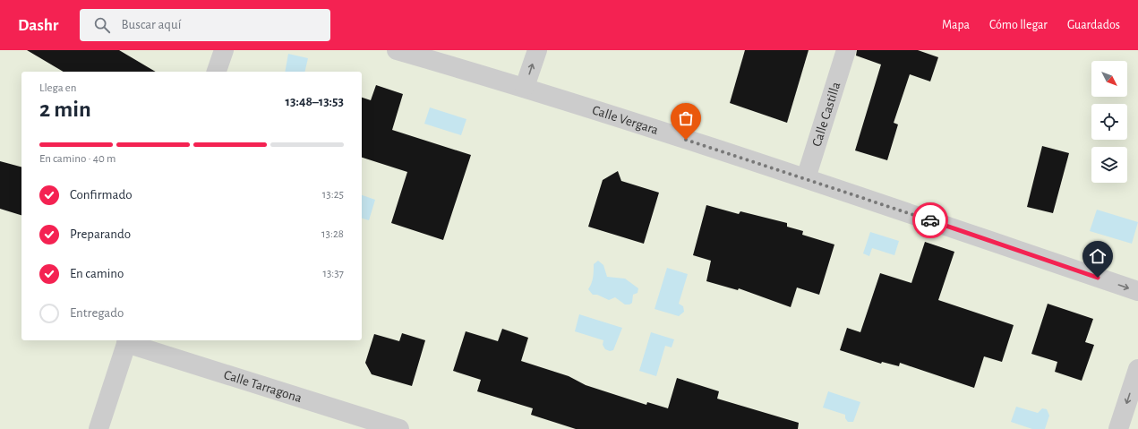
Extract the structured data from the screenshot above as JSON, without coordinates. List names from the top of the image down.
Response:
{
  "streets": {
    "street": ["Calle Castilla", "Calle Vergara", "Calle Tarragona"]
  },
  "crossings": [
    ["Calle Castilla", "Calle Vergara"]
  ],
  "one_way": ["Calle Vergara"],
  "north": "bottom right",
  "page": {
    "header": "Dashr",
    "search": "Buscar aquí",
    "nav": ["Mapa", "Cómo llegar", "Guardados"],
    "heading": ["2 min", "Llega en", "13:48–13:53"],
    "bar": "En camino · 40 m",
    "list": [
      ["Confirmado", "13:25"],
      ["Preparando", "13:28"],
      ["En camino", "13:37"],
      "Entregado"
    ]
  }
}
